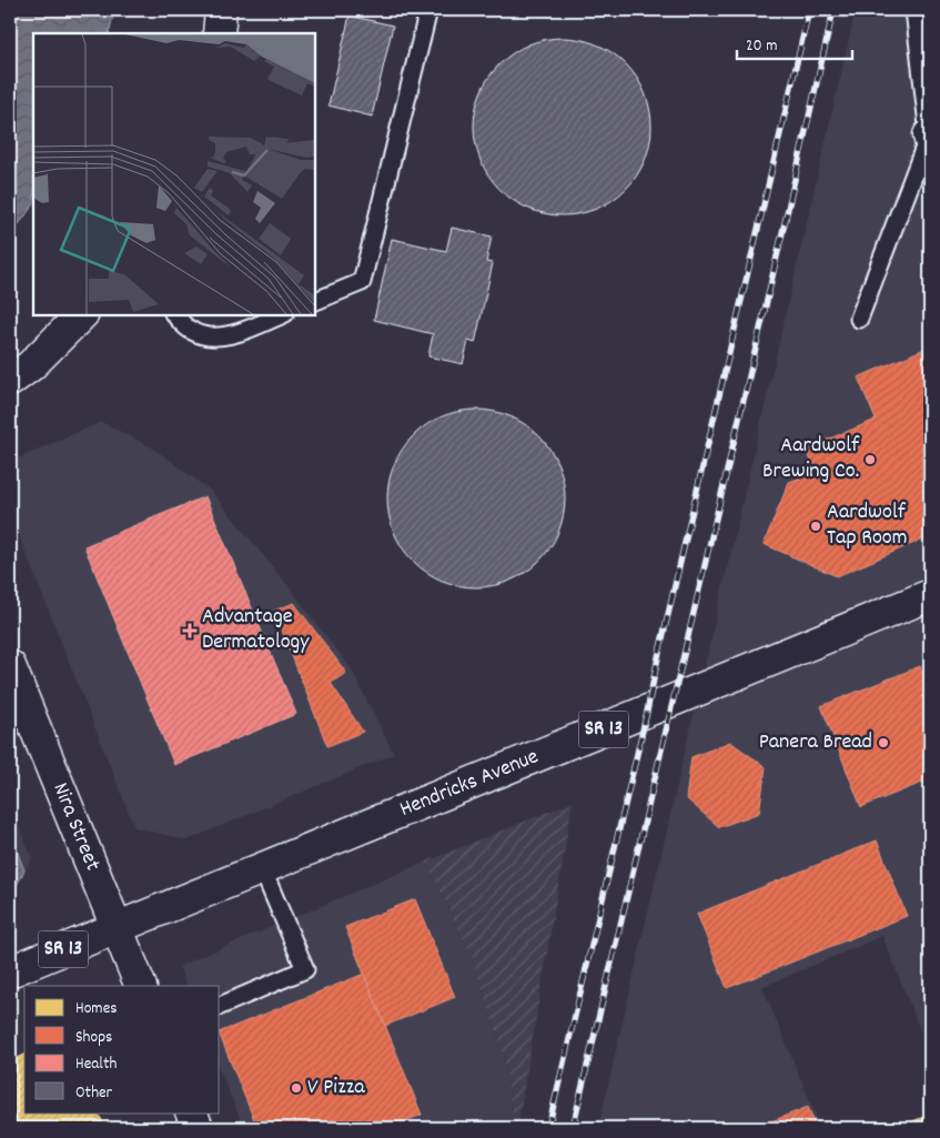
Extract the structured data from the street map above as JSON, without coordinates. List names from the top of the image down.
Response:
{
  "streets": {
    "main road": ["SR 13", "Hendricks Avenue", "Nira Street"]
  },
  "crossings": [
    ["Hendricks Avenue", "Nira Street"]
  ],
  "places": {
    "other": [
      "Aardwolf Brewing Co.",
      "Aardwolf Tap Room",
      "Panera Bread",
      "V Pizza"
    ],
    "health": ["Advantage Dermatology"]
  },
  "legend": [
    "Homes",
    "Shops",
    "Health",
    "Other"
  ],
  "scale_bar": "20 m"
}
